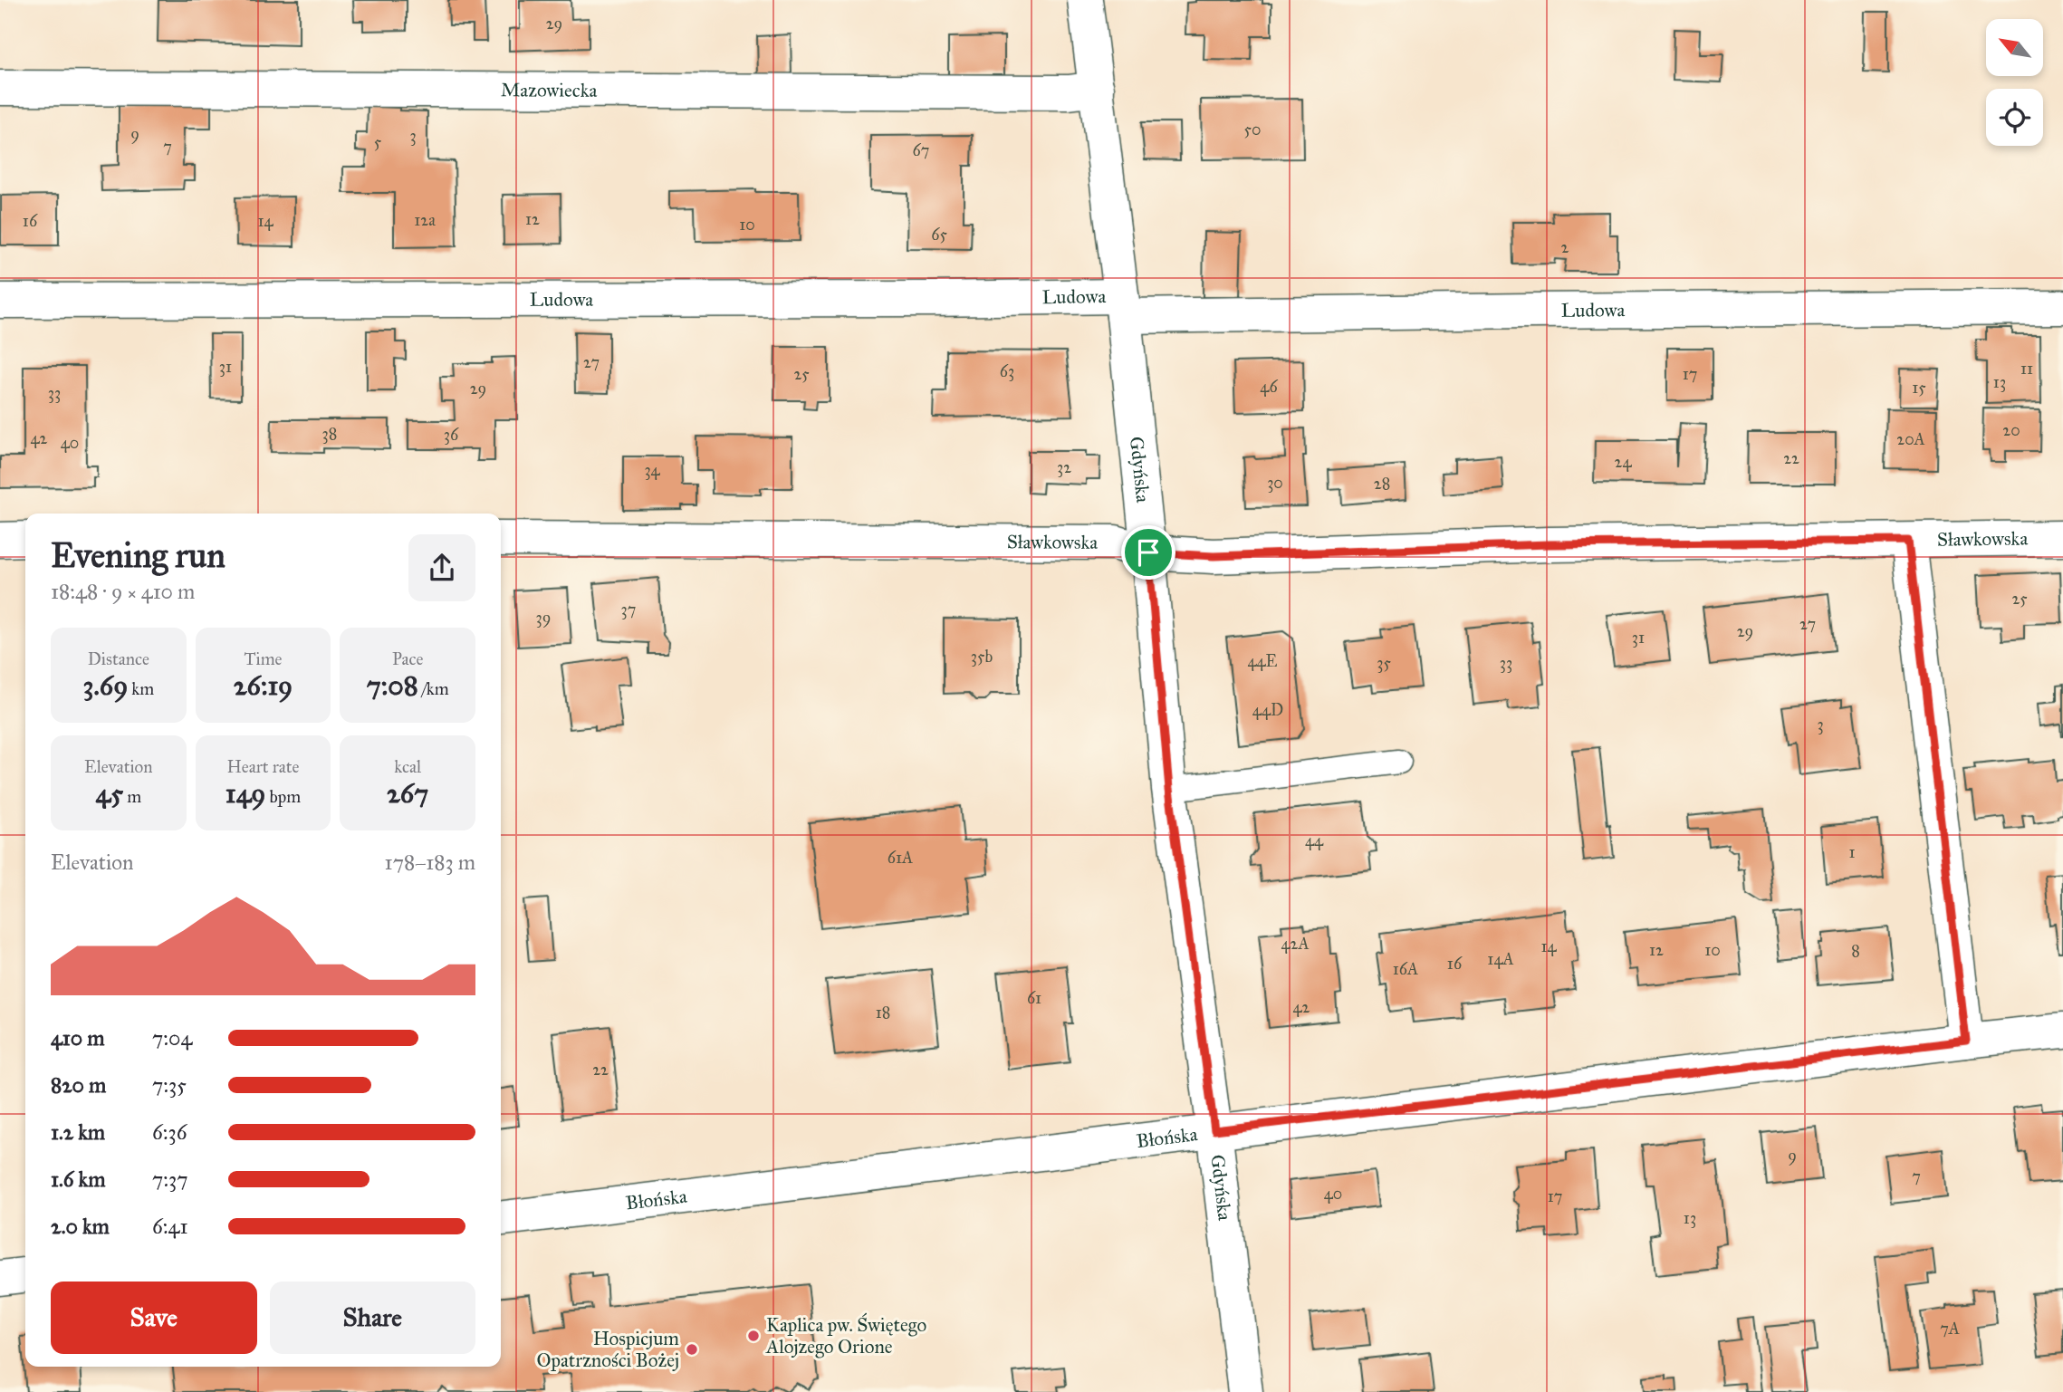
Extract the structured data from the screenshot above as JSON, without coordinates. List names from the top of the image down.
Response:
{
  "streets": {
    "street": [
      "Mazowiecka",
      "Ludowa",
      "Gdyńska",
      "Sławkowska",
      "Błońska"
    ]
  },
  "crossings": [
    ["Mazowiecka", "Gdyńska"],
    ["Ludowa", "Gdyńska"],
    ["Gdyńska", "Sławkowska"],
    ["Gdyńska", "Błońska"]
  ],
  "places": ["Kaplica pw. Świętego Alojzego Orione", "Hospicjum Opatrzności Bożej"],
  "house_numbers": [
    "29",
    "50",
    "9",
    "3",
    "5",
    "7",
    "67",
    "12",
    "12a",
    "16",
    "14",
    "10",
    "65",
    "2",
    "27",
    "31",
    "11",
    "63",
    "25",
    "17",
    "13",
    "46",
    "15",
    "29",
    "33",
    "20",
    "38",
    "36",
    "42",
    "20A",
    "40",
    "22",
    "24",
    "32",
    "34",
    "30",
    "28",
    "25",
    "37",
    "39",
    "27",
    "29",
    "31",
    "35b",
    "44E",
    "35",
    "33",
    "44D",
    "3",
    "44",
    "1",
    "61A",
    "42A",
    "14",
    "12",
    "10",
    "8",
    "14A",
    "16",
    "16A",
    "61",
    "42",
    "18",
    "22",
    "9",
    "7",
    "40",
    "17",
    "13",
    "7A"
  ],
  "north": "top left",
  "page": {
    "heading": ["Evening run", "18:48 · 9 × 410 m"],
    "stats": [
      ["Distance", "3.69 km"],
      ["Time", "26:19"],
      ["Pace", "7:08 /km"],
      ["Elevation", "45 m"],
      ["Heart rate", "149 bpm"],
      ["kcal", "267"]
    ],
    "chart": ["Elevation", "178–183 m"],
    "list": [
      {
        "name": "410 m",
        "note": "7:04"
      },
      {
        "name": "820 m",
        "note": "7:35"
      },
      {
        "name": "1.2 km",
        "note": "6:36"
      },
      {
        "name": "1.6 km",
        "note": "7:37"
      },
      {
        "name": "2.0 km",
        "note": "6:41"
      }
    ],
    "buttons": ["Save", "Share"]
  }
}
